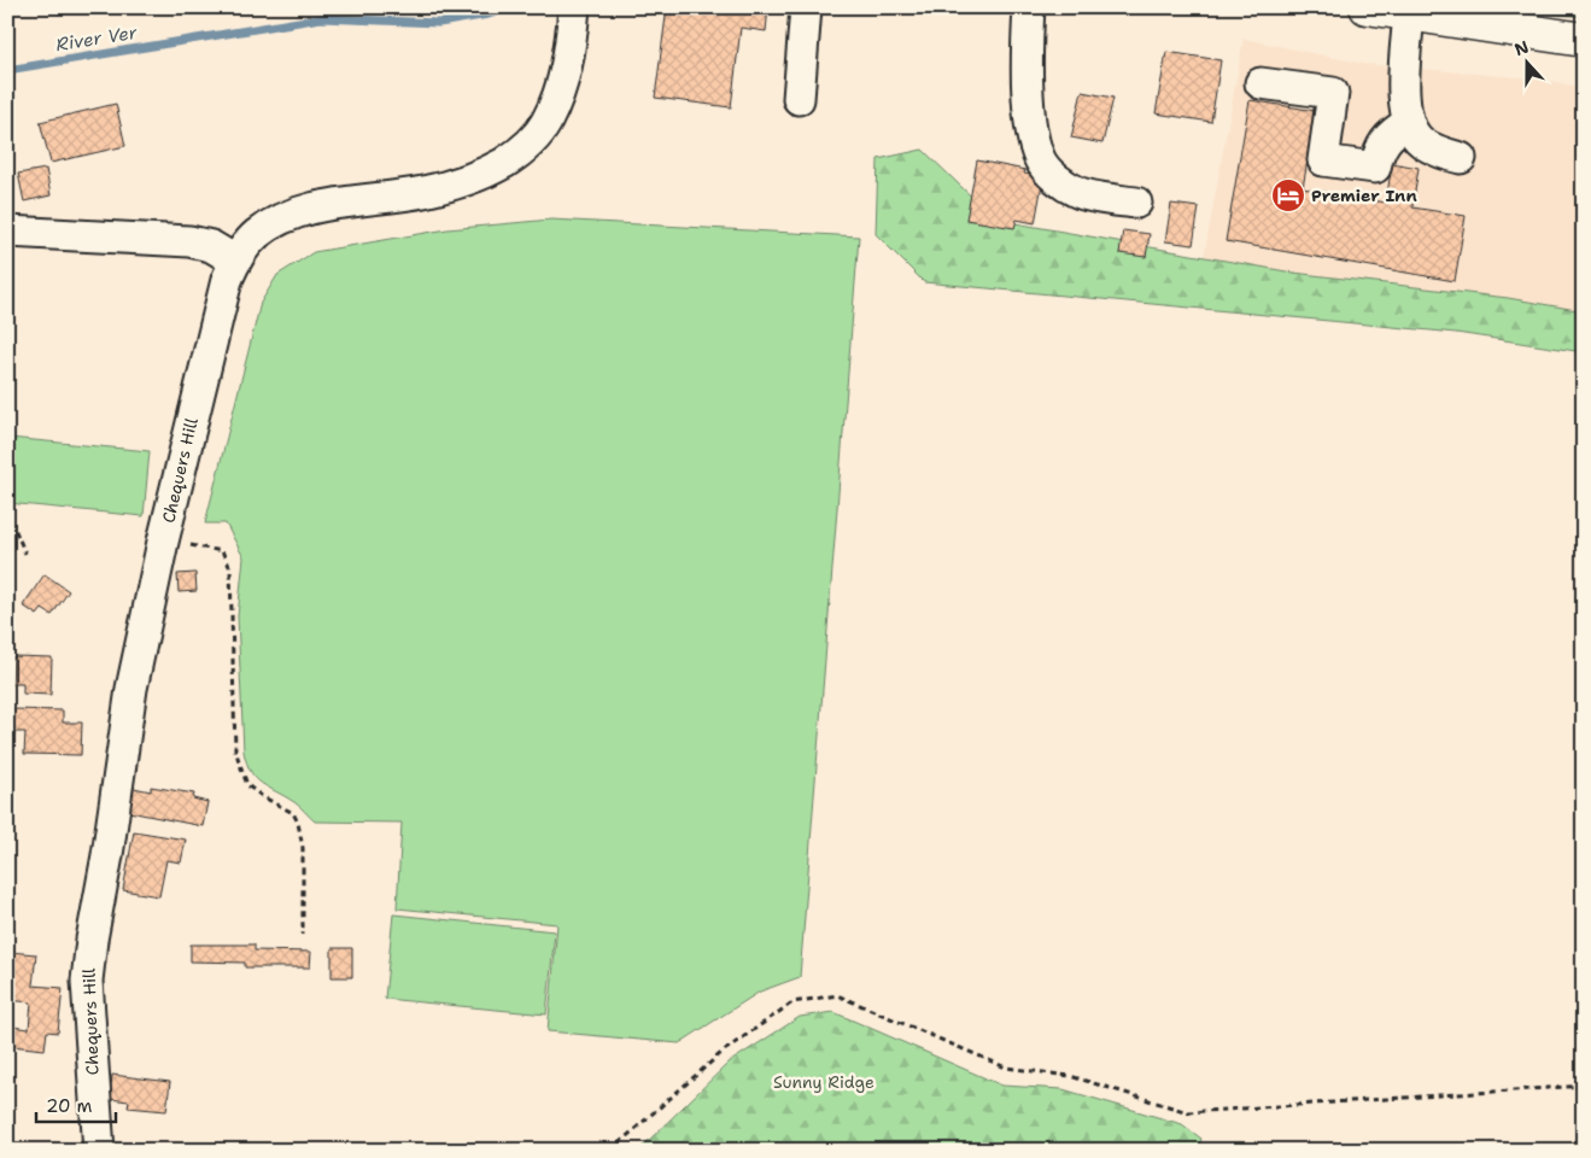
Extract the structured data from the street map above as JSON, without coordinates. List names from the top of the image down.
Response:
{
  "streets": {
    "street": ["Chequers Hill"]
  },
  "water": ["River Ver"],
  "parks": ["Sunny Ridge"],
  "places": {
    "hotel": ["Premier Inn"]
  },
  "scale_bar": "20 m",
  "north": "top"
}
